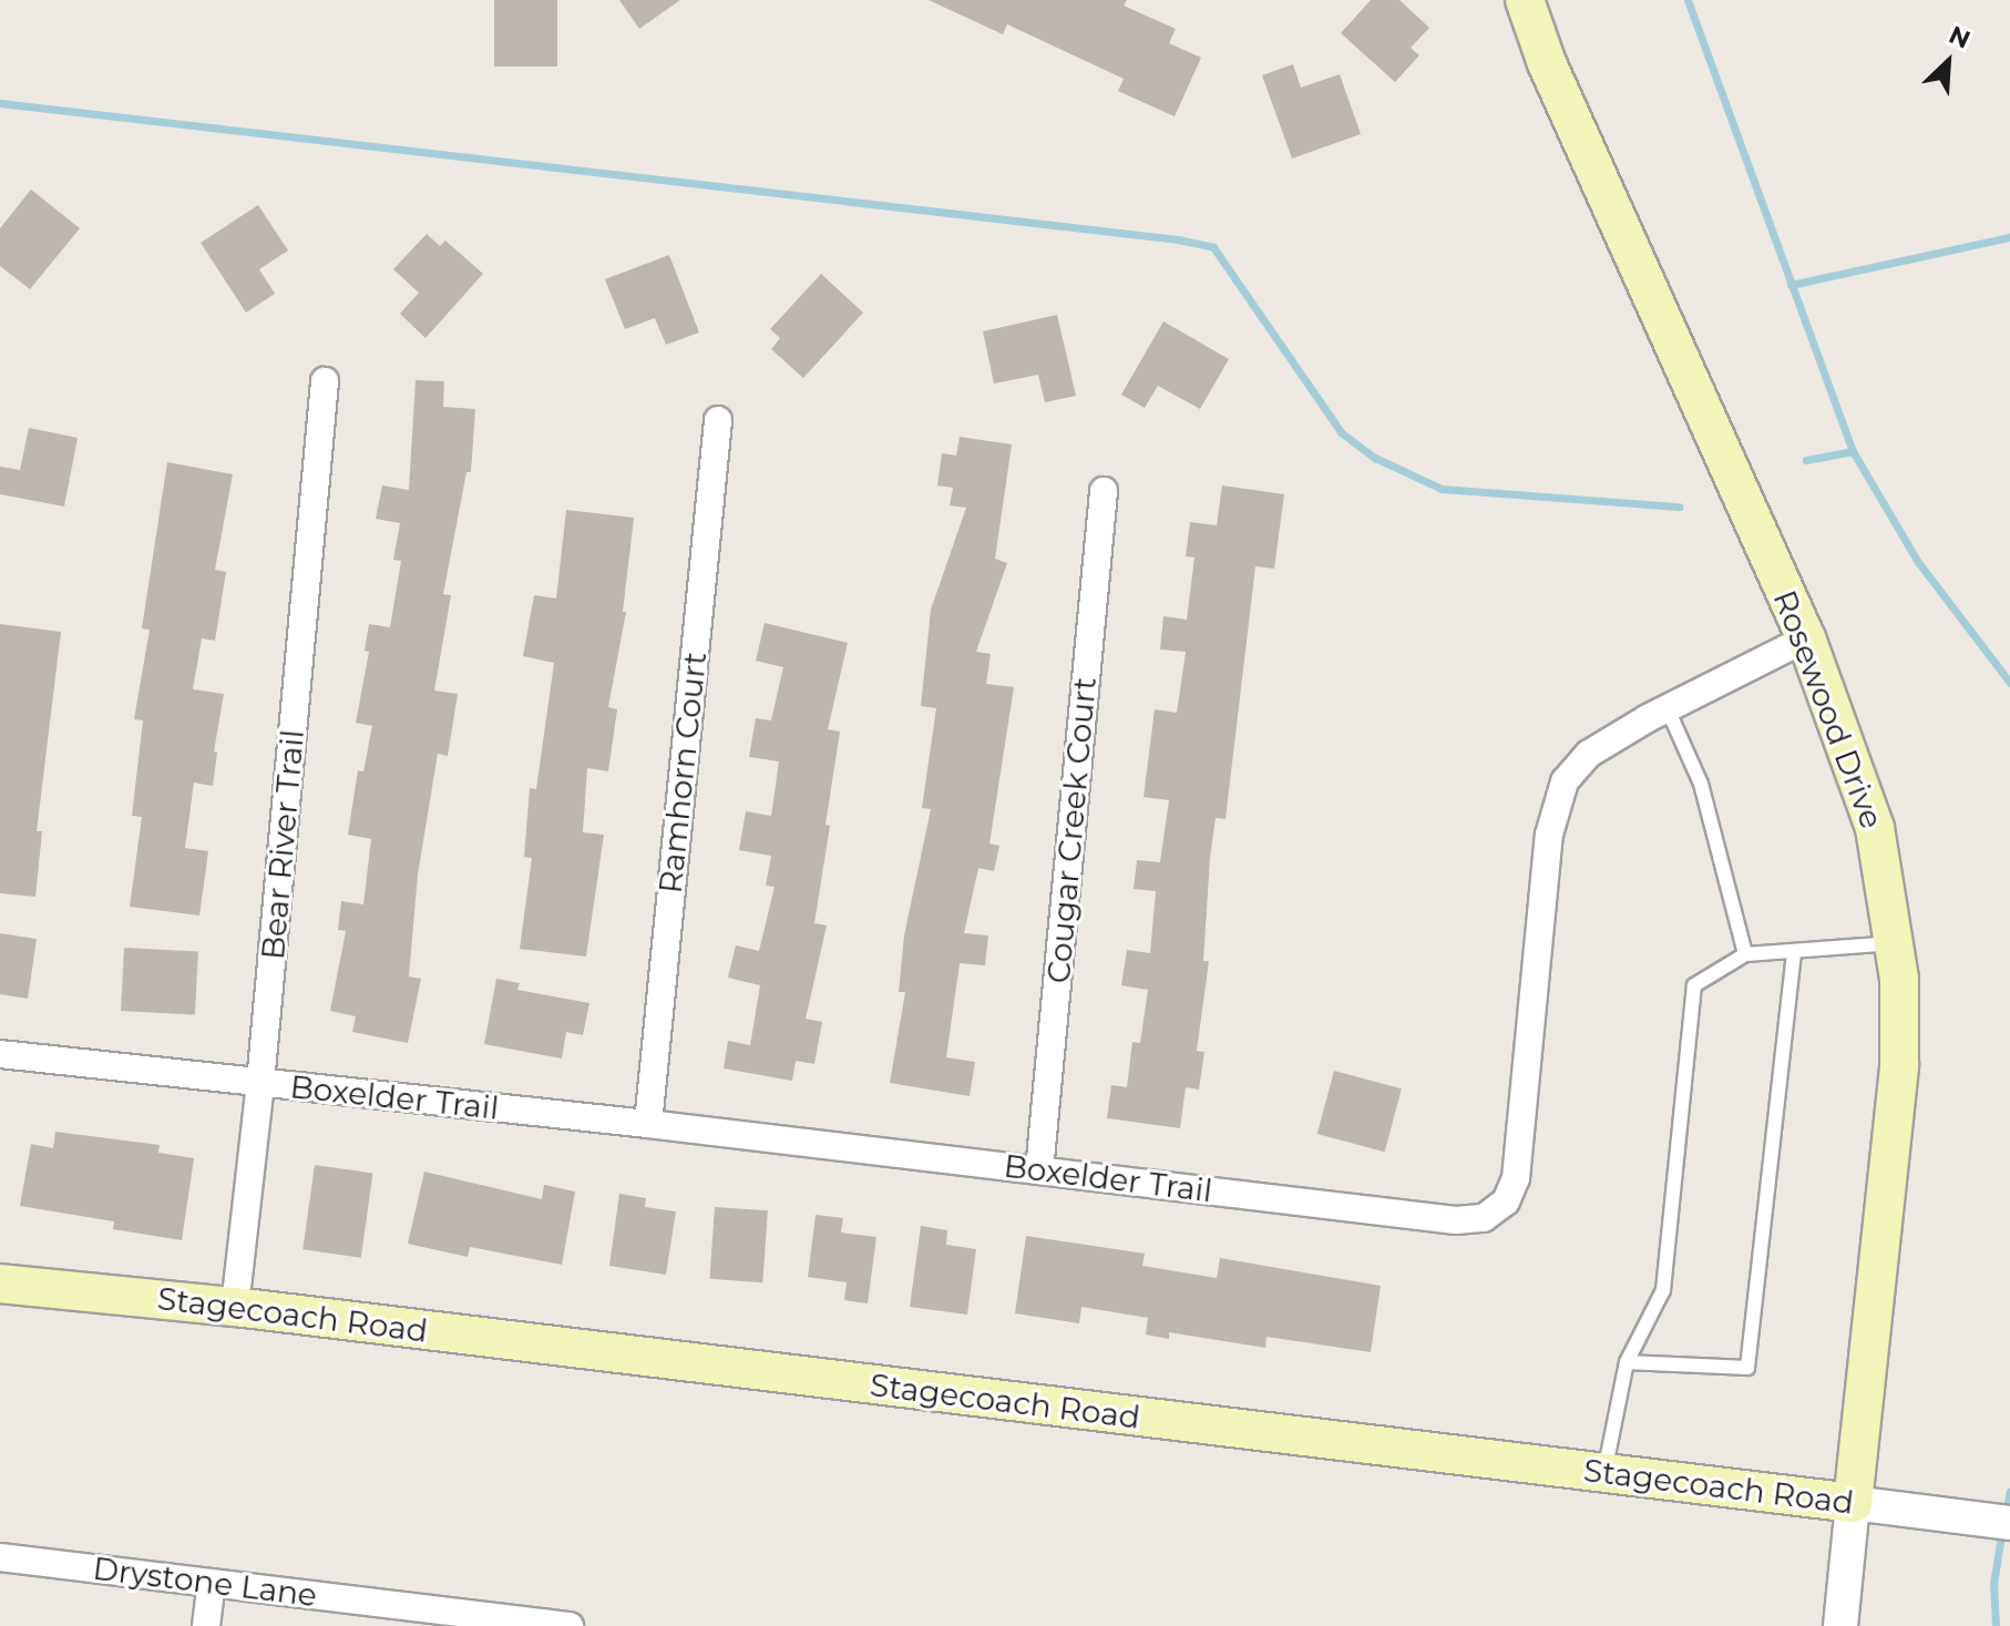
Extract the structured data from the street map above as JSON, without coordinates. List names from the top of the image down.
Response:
{
  "streets": {
    "main road": ["Rosewood Drive", "Stagecoach Road"],
    "street": [
      "Ramhorn Court",
      "Cougar Creek Court",
      "Bear River Trail",
      "Boxelder Trail",
      "Drystone Lane"
    ]
  },
  "crossings": [
    ["Rosewood Drive", "Boxelder Trail"],
    ["Rosewood Drive", "Stagecoach Road"],
    ["Ramhorn Court", "Boxelder Trail"],
    ["Cougar Creek Court", "Boxelder Trail"],
    ["Bear River Trail", "Boxelder Trail"],
    ["Bear River Trail", "Stagecoach Road"]
  ],
  "north": "top right"
}
